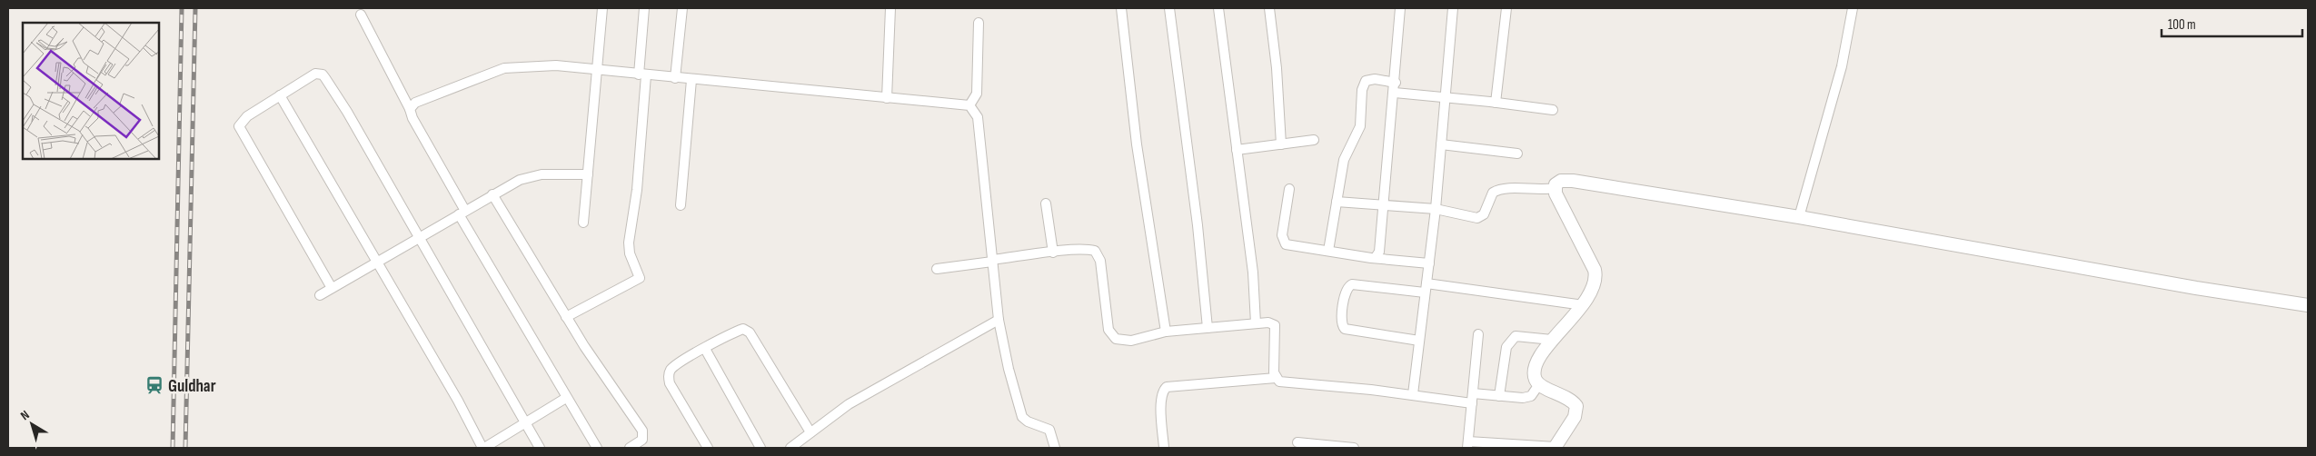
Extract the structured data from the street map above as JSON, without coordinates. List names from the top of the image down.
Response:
{
  "places": {
    "station": ["Guldhar"]
  },
  "scale_bar": "100 m",
  "north": "top left"
}
